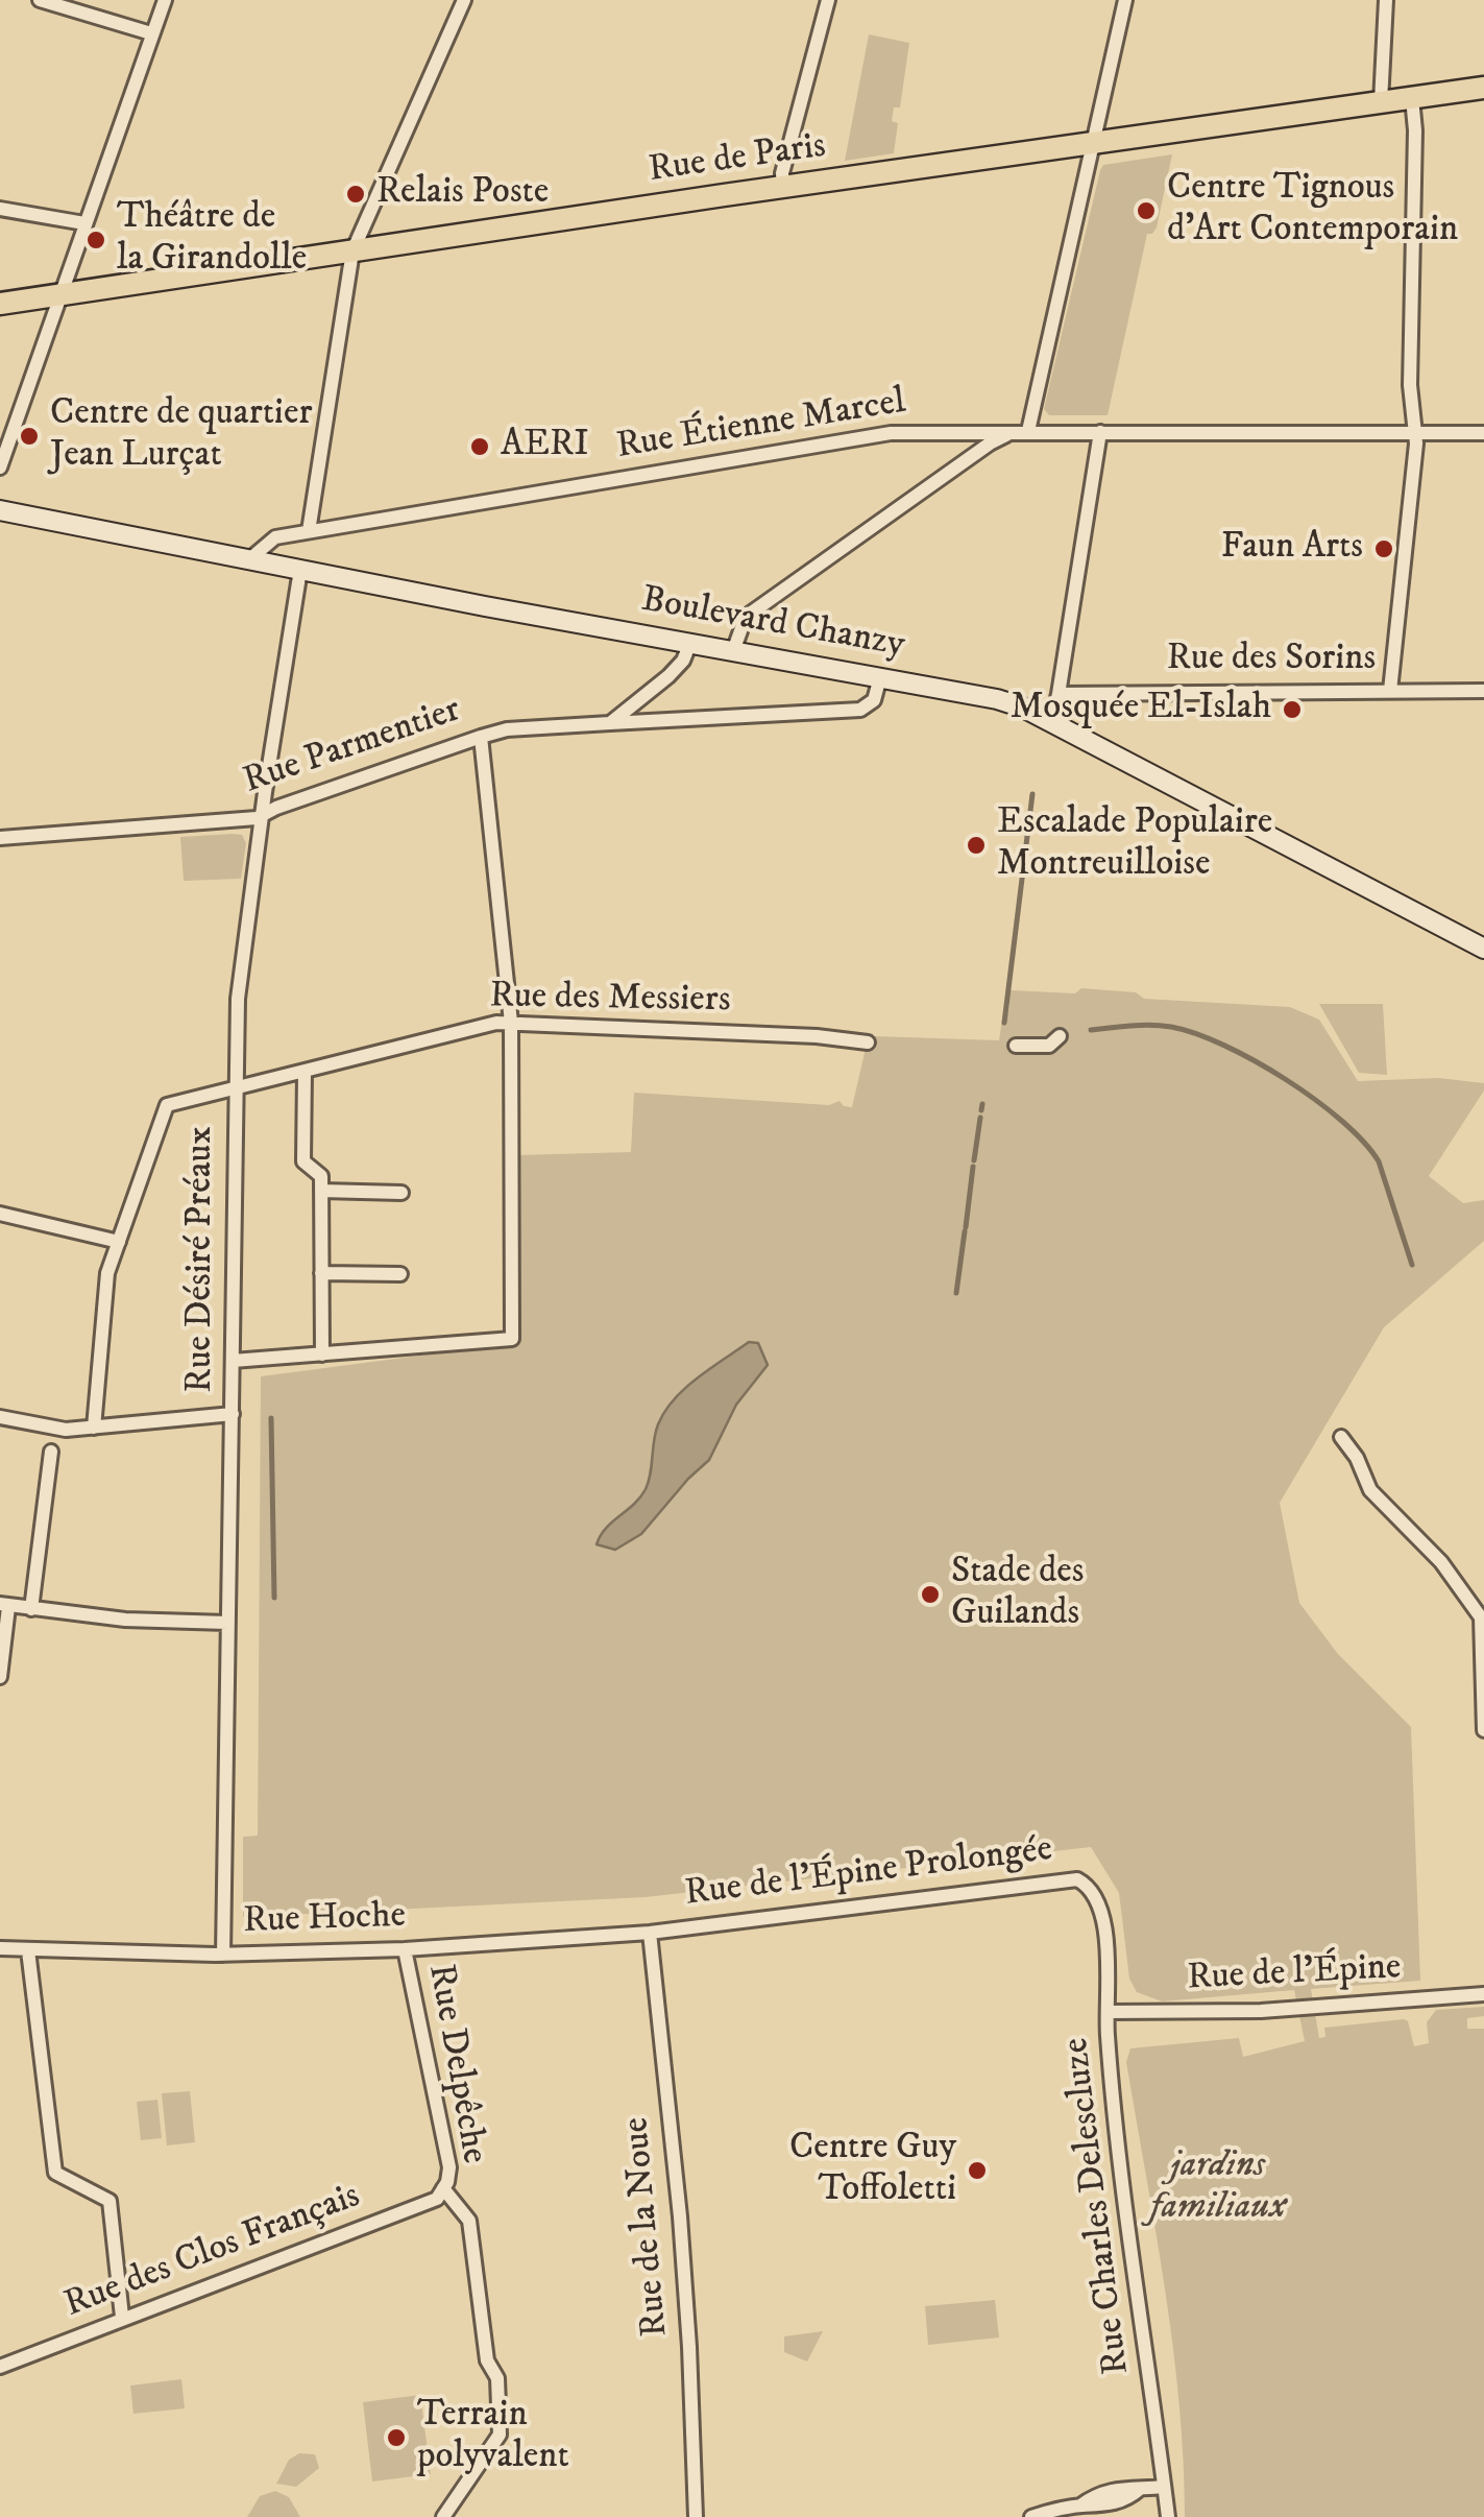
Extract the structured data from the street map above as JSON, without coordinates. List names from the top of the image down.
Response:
{
  "streets": {
    "main road": ["Rue de Paris", "Boulevard Chanzy"],
    "street": [
      "Rue Étienne Marcel",
      "Rue des Sorins",
      "Rue Parmentier",
      "Rue des Messiers",
      "Rue Désiré Préaux",
      "Rue de l'Épine Prolongée",
      "Rue Hoche",
      "Rue de l'Épine",
      "Rue Delpêche",
      "Rue Charles Delescluze",
      "Rue de la Noue",
      "Rue des Clos Français"
    ]
  },
  "crossings": [
    ["Rue Étienne Marcel", "Boulevard Chanzy"],
    ["Boulevard Chanzy", "Rue Désiré Préaux"],
    ["Rue Parmentier", "Rue Désiré Préaux"],
    ["Rue des Messiers", "Rue Désiré Préaux"],
    ["Rue Désiré Préaux", "Rue Hoche"],
    ["Rue de l'Épine Prolongée", "Rue Hoche"],
    ["Rue de l'Épine Prolongée", "Rue de l'Épine"],
    ["Rue de l'Épine Prolongée", "Rue Charles Delescluze"],
    ["Rue de l'Épine Prolongée", "Rue de la Noue"],
    ["Rue Hoche", "Rue Delpêche"],
    ["Rue Hoche", "Rue de la Noue"],
    ["Rue de l'Épine", "Rue Charles Delescluze"],
    ["Rue Delpêche", "Rue des Clos Français"]
  ],
  "parks": ["jardins familiaux"],
  "places": [
    "Relais Poste",
    "Centre Tignous d'Art Contemporain",
    "Théâtre de la Girandolle",
    "Centre de quartier Jean Lurçat",
    "AERI",
    "Faun Arts",
    "Mosquée El-Islah",
    "Escalade Populaire Montreuilloise",
    "Stade des Guilands",
    "Centre Guy Toffoletti",
    "Terrain polyvalent"
  ]
}
